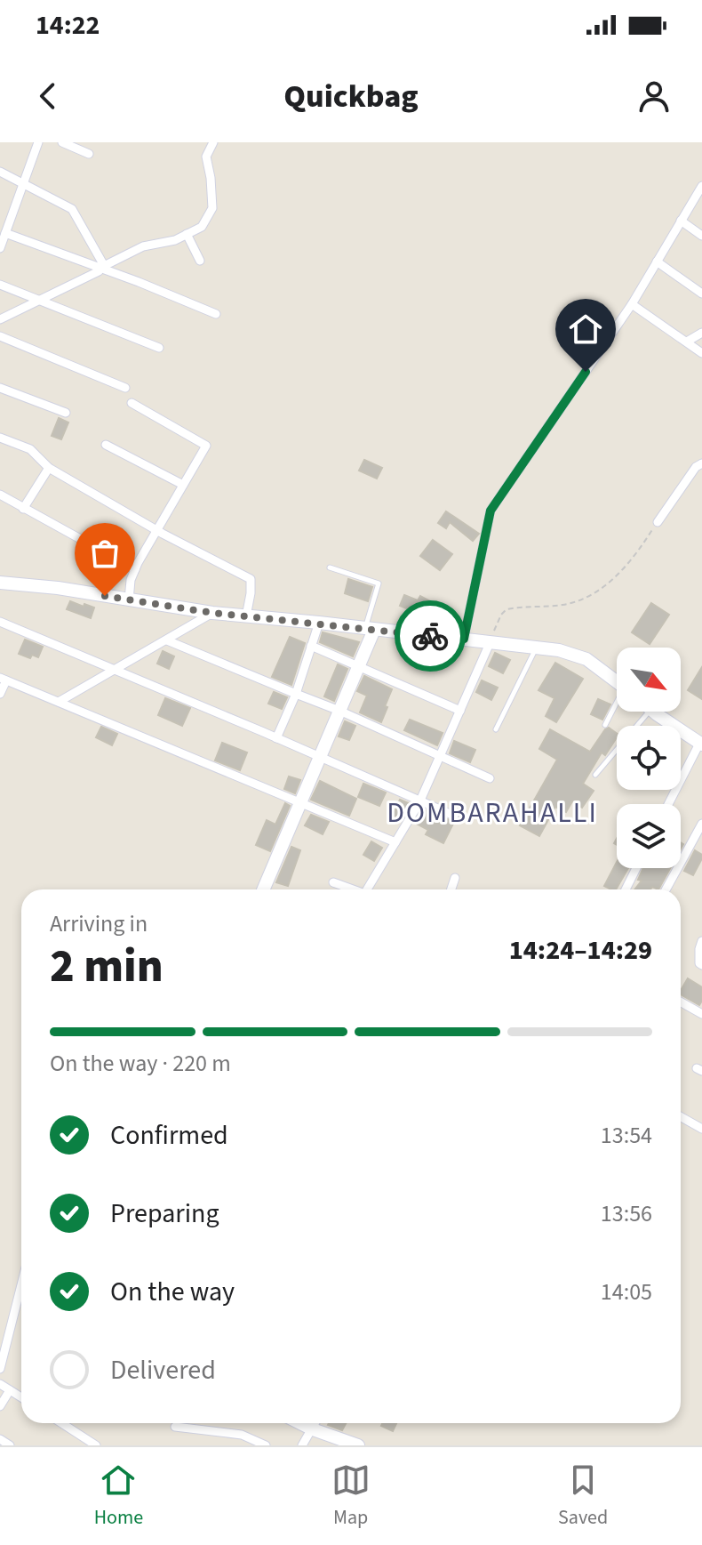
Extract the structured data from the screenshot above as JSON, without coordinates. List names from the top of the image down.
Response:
{
  "districts": ["DOMBARAHALLI"],
  "north": "bottom right",
  "page": {
    "status": "14:22",
    "header": "Quickbag",
    "heading": ["2 min", "Arriving in", "14:24–14:29"],
    "bar": "On the way · 220 m",
    "list": [
      ["Confirmed", "13:54"],
      ["Preparing", "13:56"],
      ["On the way", "14:05"],
      "Delivered"
    ],
    "tabs": ["Home", "Map", "Saved"]
  }
}
